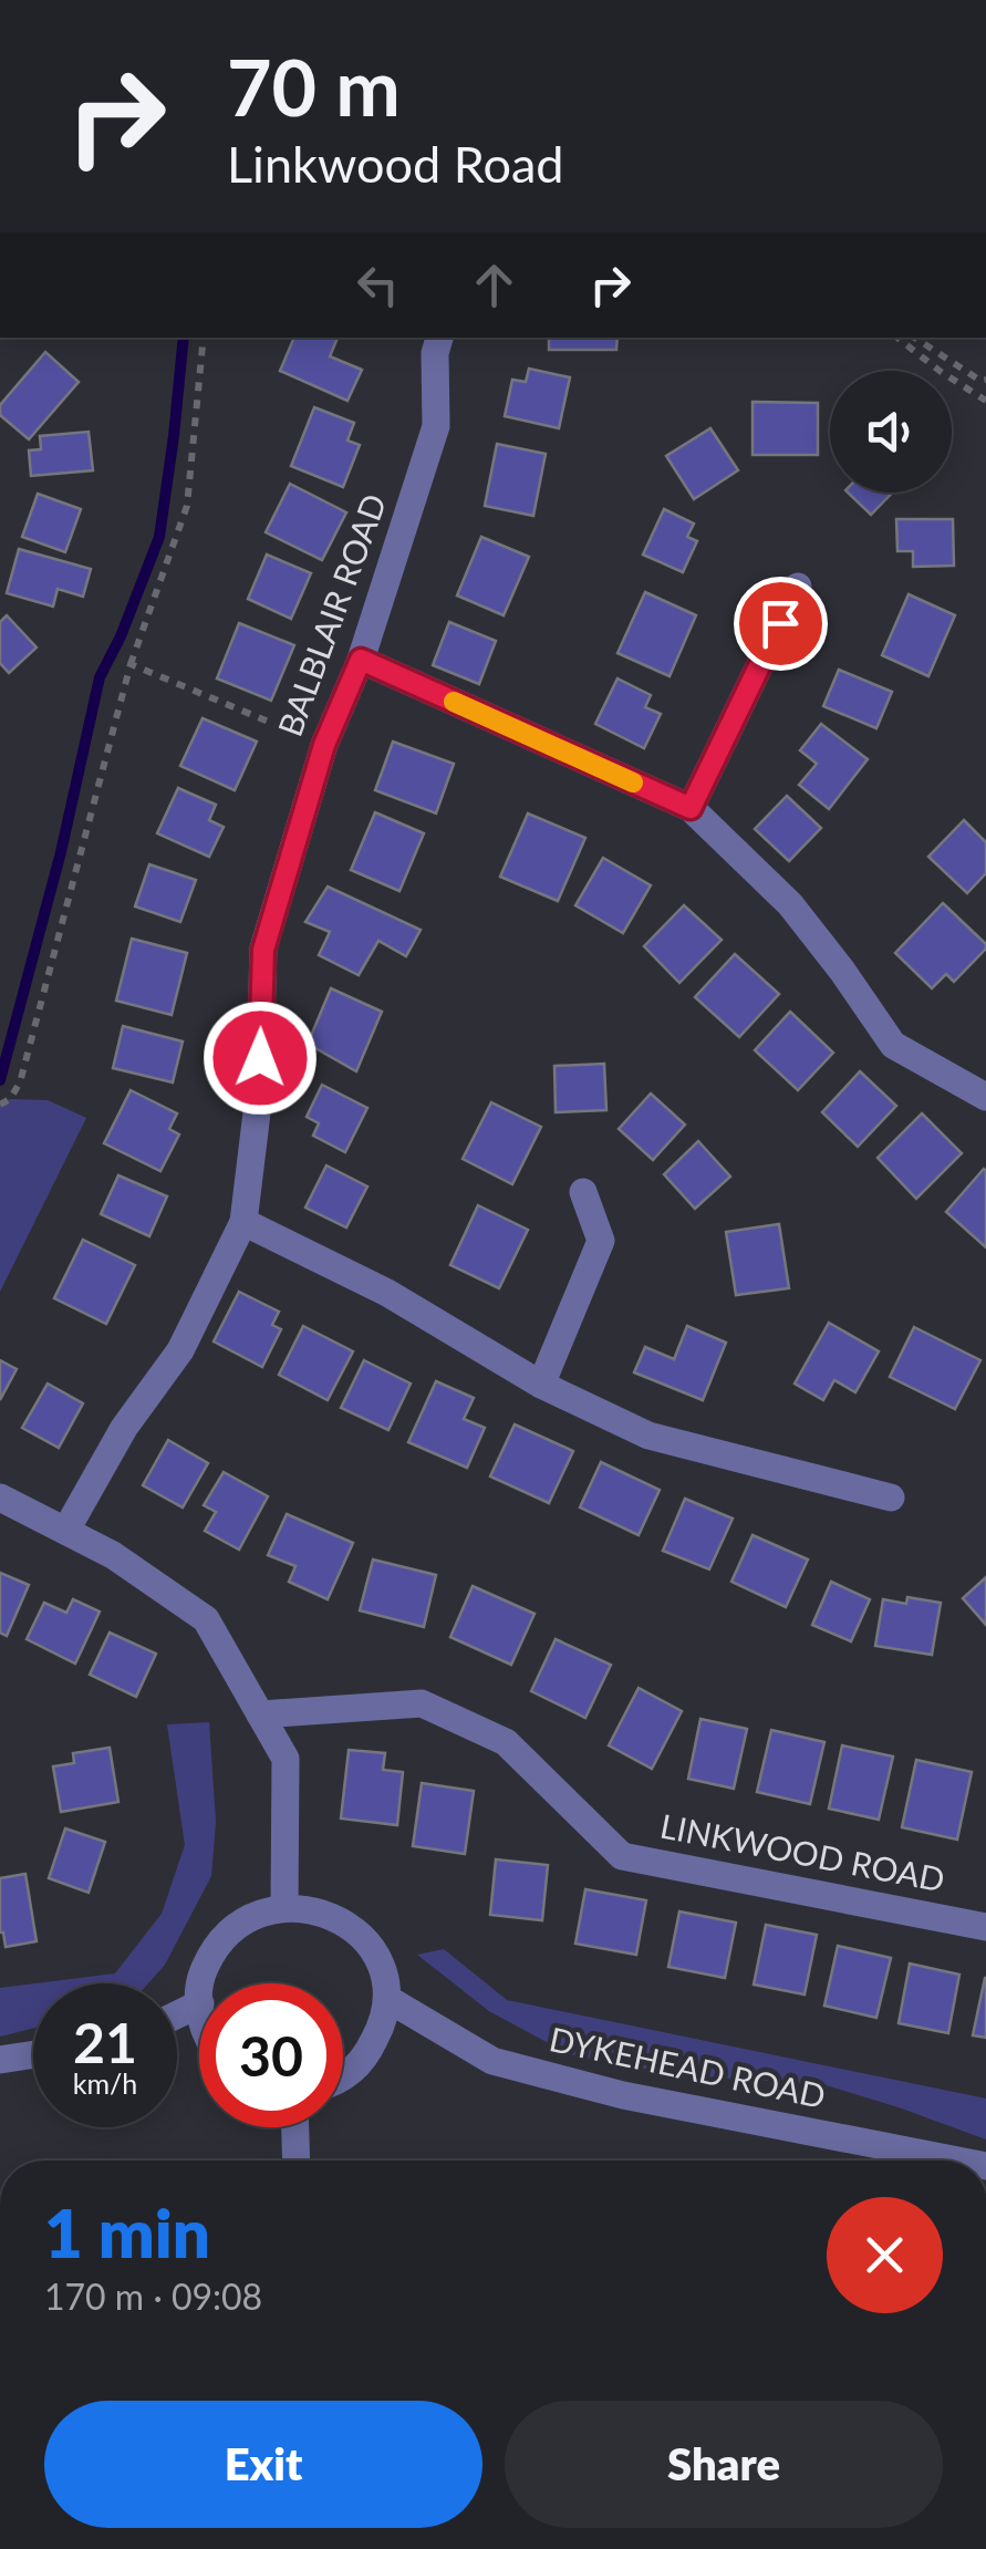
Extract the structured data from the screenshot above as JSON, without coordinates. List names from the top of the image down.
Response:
{
  "streets": {
    "street": ["BALBLAIR ROAD", "LINKWOOD ROAD", "DYKEHEAD ROAD"]
  },
  "page": {
    "turn": ["70 m", "Linkwood Road"],
    "speed": "21 km/h",
    "limit": "30",
    "heading": ["1 min", "170 m · 09:08"],
    "buttons": ["Exit", "Share"]
  }
}
